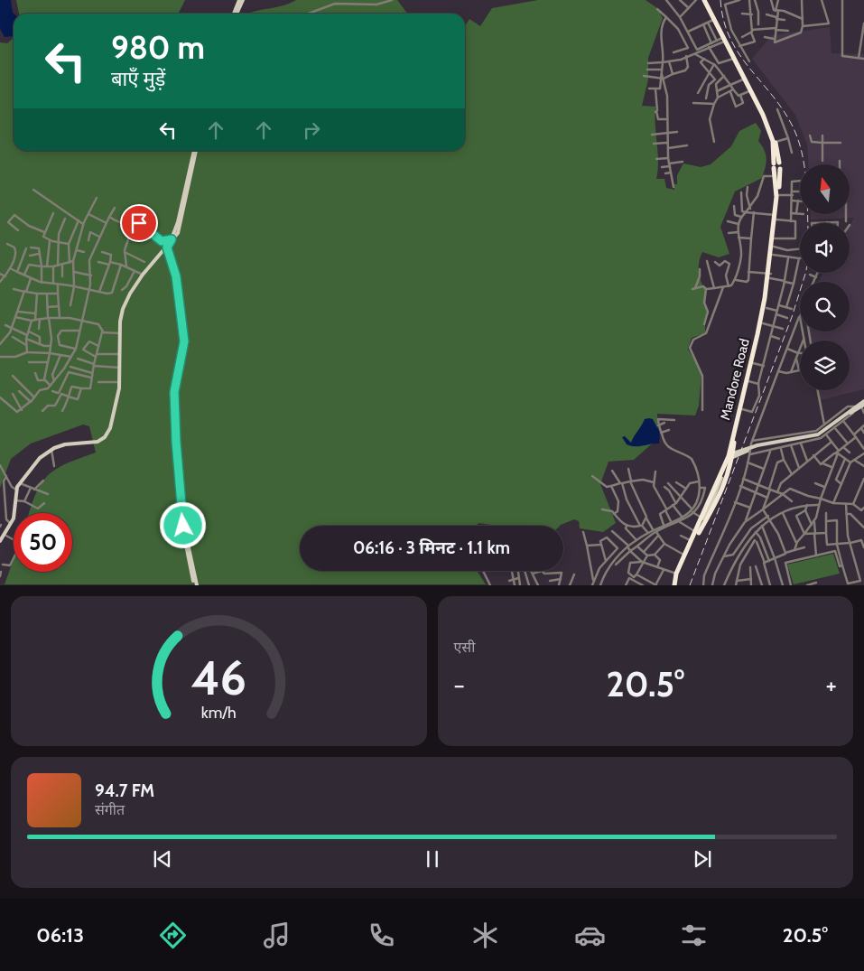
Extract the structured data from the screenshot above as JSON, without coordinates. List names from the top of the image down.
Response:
{
  "streets": {
    "highway": ["Mandore Road"]
  },
  "north": "top",
  "page": {
    "turn": ["980 m", "बाएँ मुड़ें"],
    "limit": "50",
    "trip": "06:16 · 3 मिनट · 1.1 km",
    "tile": "एसी",
    "heat": ["−", "20.5°", "+"],
    "song": ["94.7 FM", "संगीत"],
    "tabs": ["06:13", "20.5°"],
    "gauge": ["46", "km/h"]
  }
}
